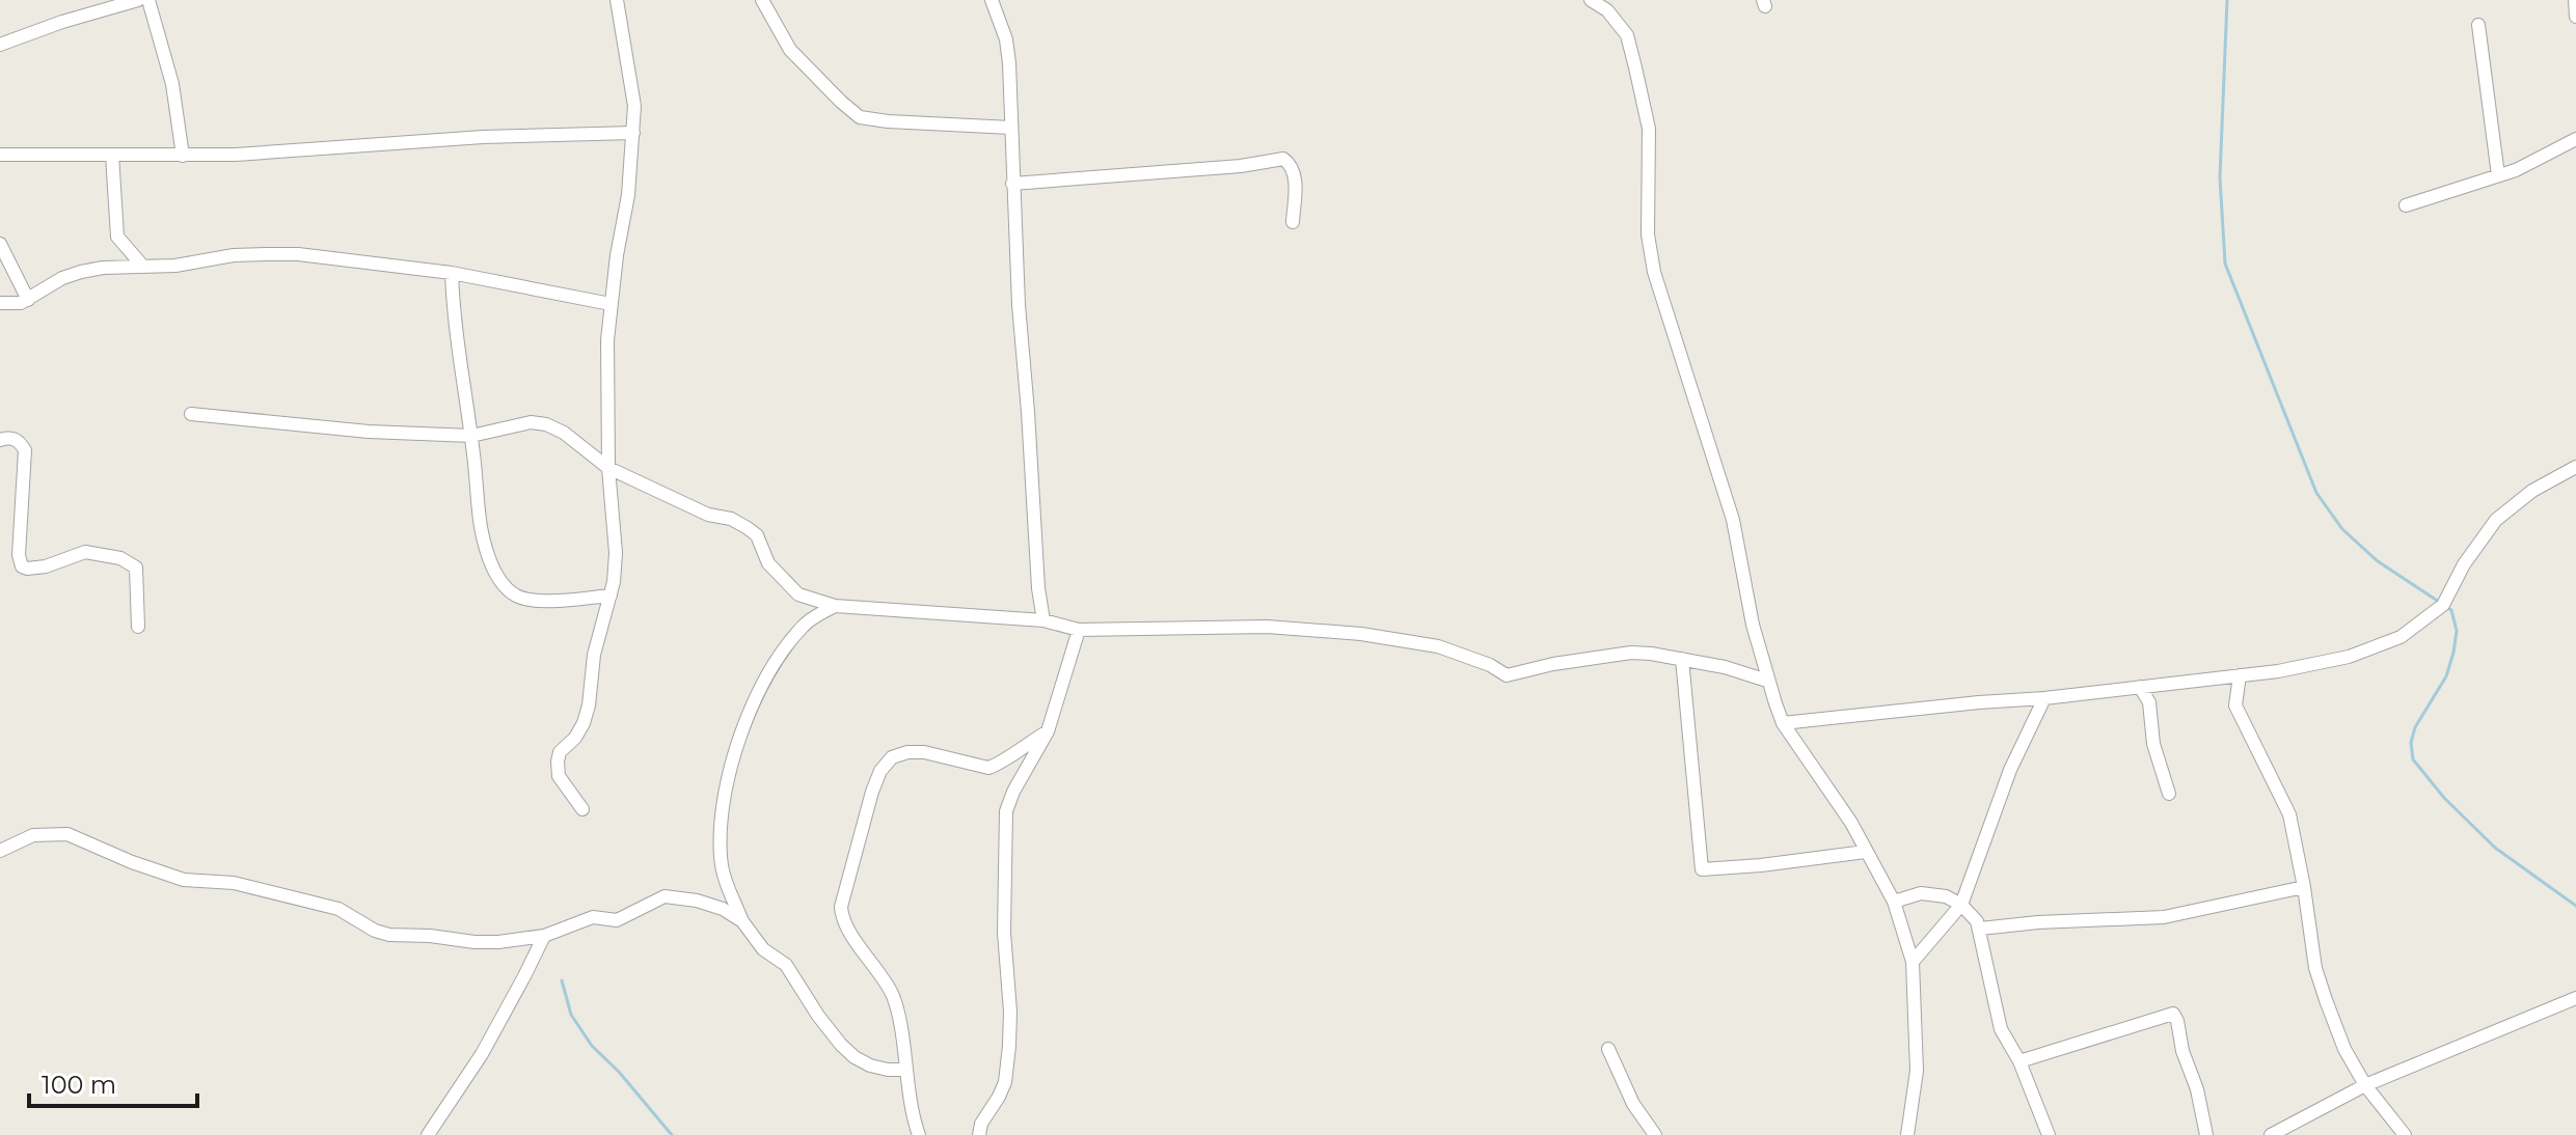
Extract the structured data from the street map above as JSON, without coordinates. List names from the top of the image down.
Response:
{
  "scale_bar": "100 m"
}
